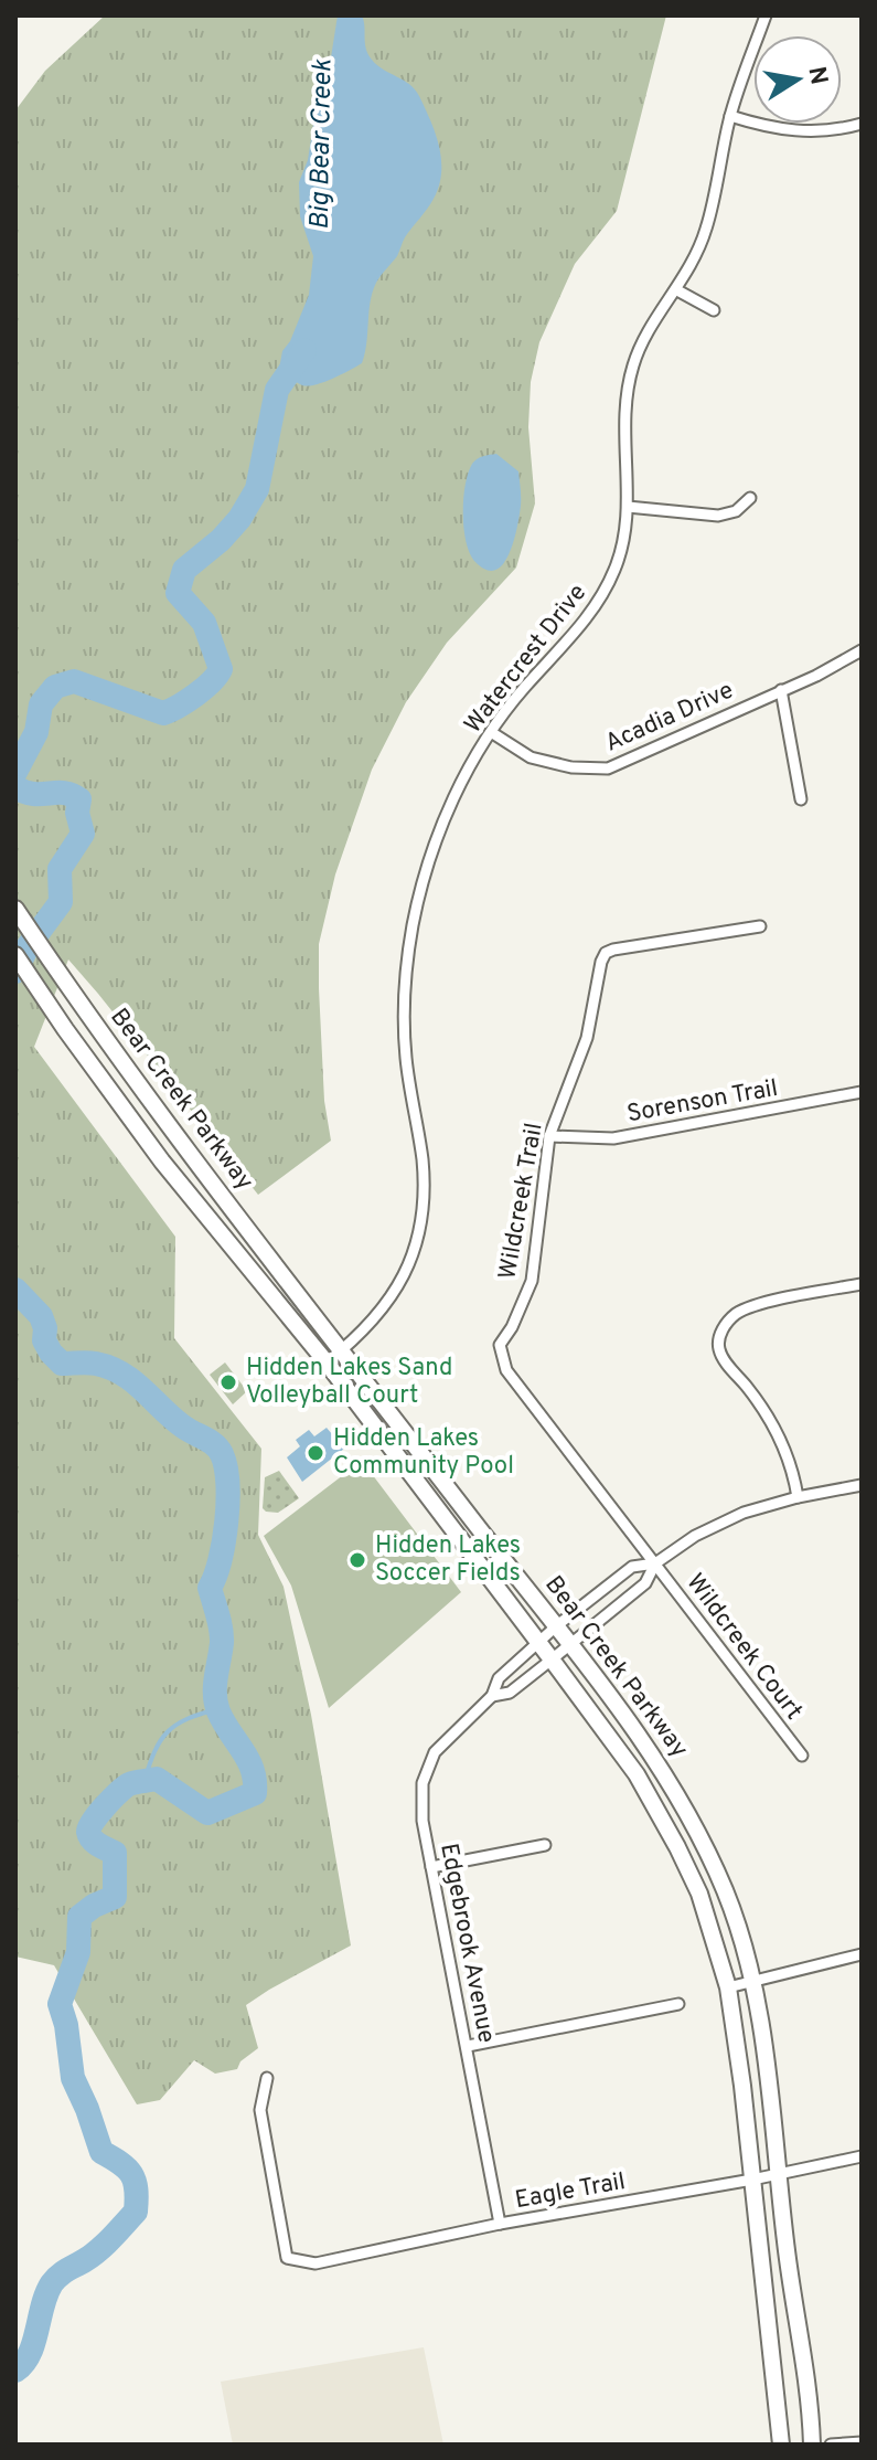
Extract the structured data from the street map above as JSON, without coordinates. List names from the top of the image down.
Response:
{
  "streets": {
    "main road": ["Bear Creek Parkway"],
    "street": [
      "Watercrest Drive",
      "Acadia Drive",
      "Sorenson Trail",
      "Wildcreek Trail",
      "Wildcreek Court",
      "Edgebrook Avenue",
      "Eagle Trail"
    ]
  },
  "crossings": [
    ["Watercrest Drive", "Acadia Drive"],
    ["Watercrest Drive", "Bear Creek Parkway"],
    ["Bear Creek Parkway", "Edgebrook Avenue"],
    ["Bear Creek Parkway", "Eagle Trail"],
    ["Sorenson Trail", "Wildcreek Trail"],
    ["Wildcreek Trail", "Wildcreek Court"],
    ["Wildcreek Trail", "Edgebrook Avenue"],
    ["Wildcreek Court", "Edgebrook Avenue"],
    ["Edgebrook Avenue", "Eagle Trail"]
  ],
  "water": ["Big Bear Creek"],
  "places": ["Hidden Lakes Sand Volleyball Court", "Hidden Lakes Community Pool", "Hidden Lakes Soccer Fields"],
  "north": "right"
}
